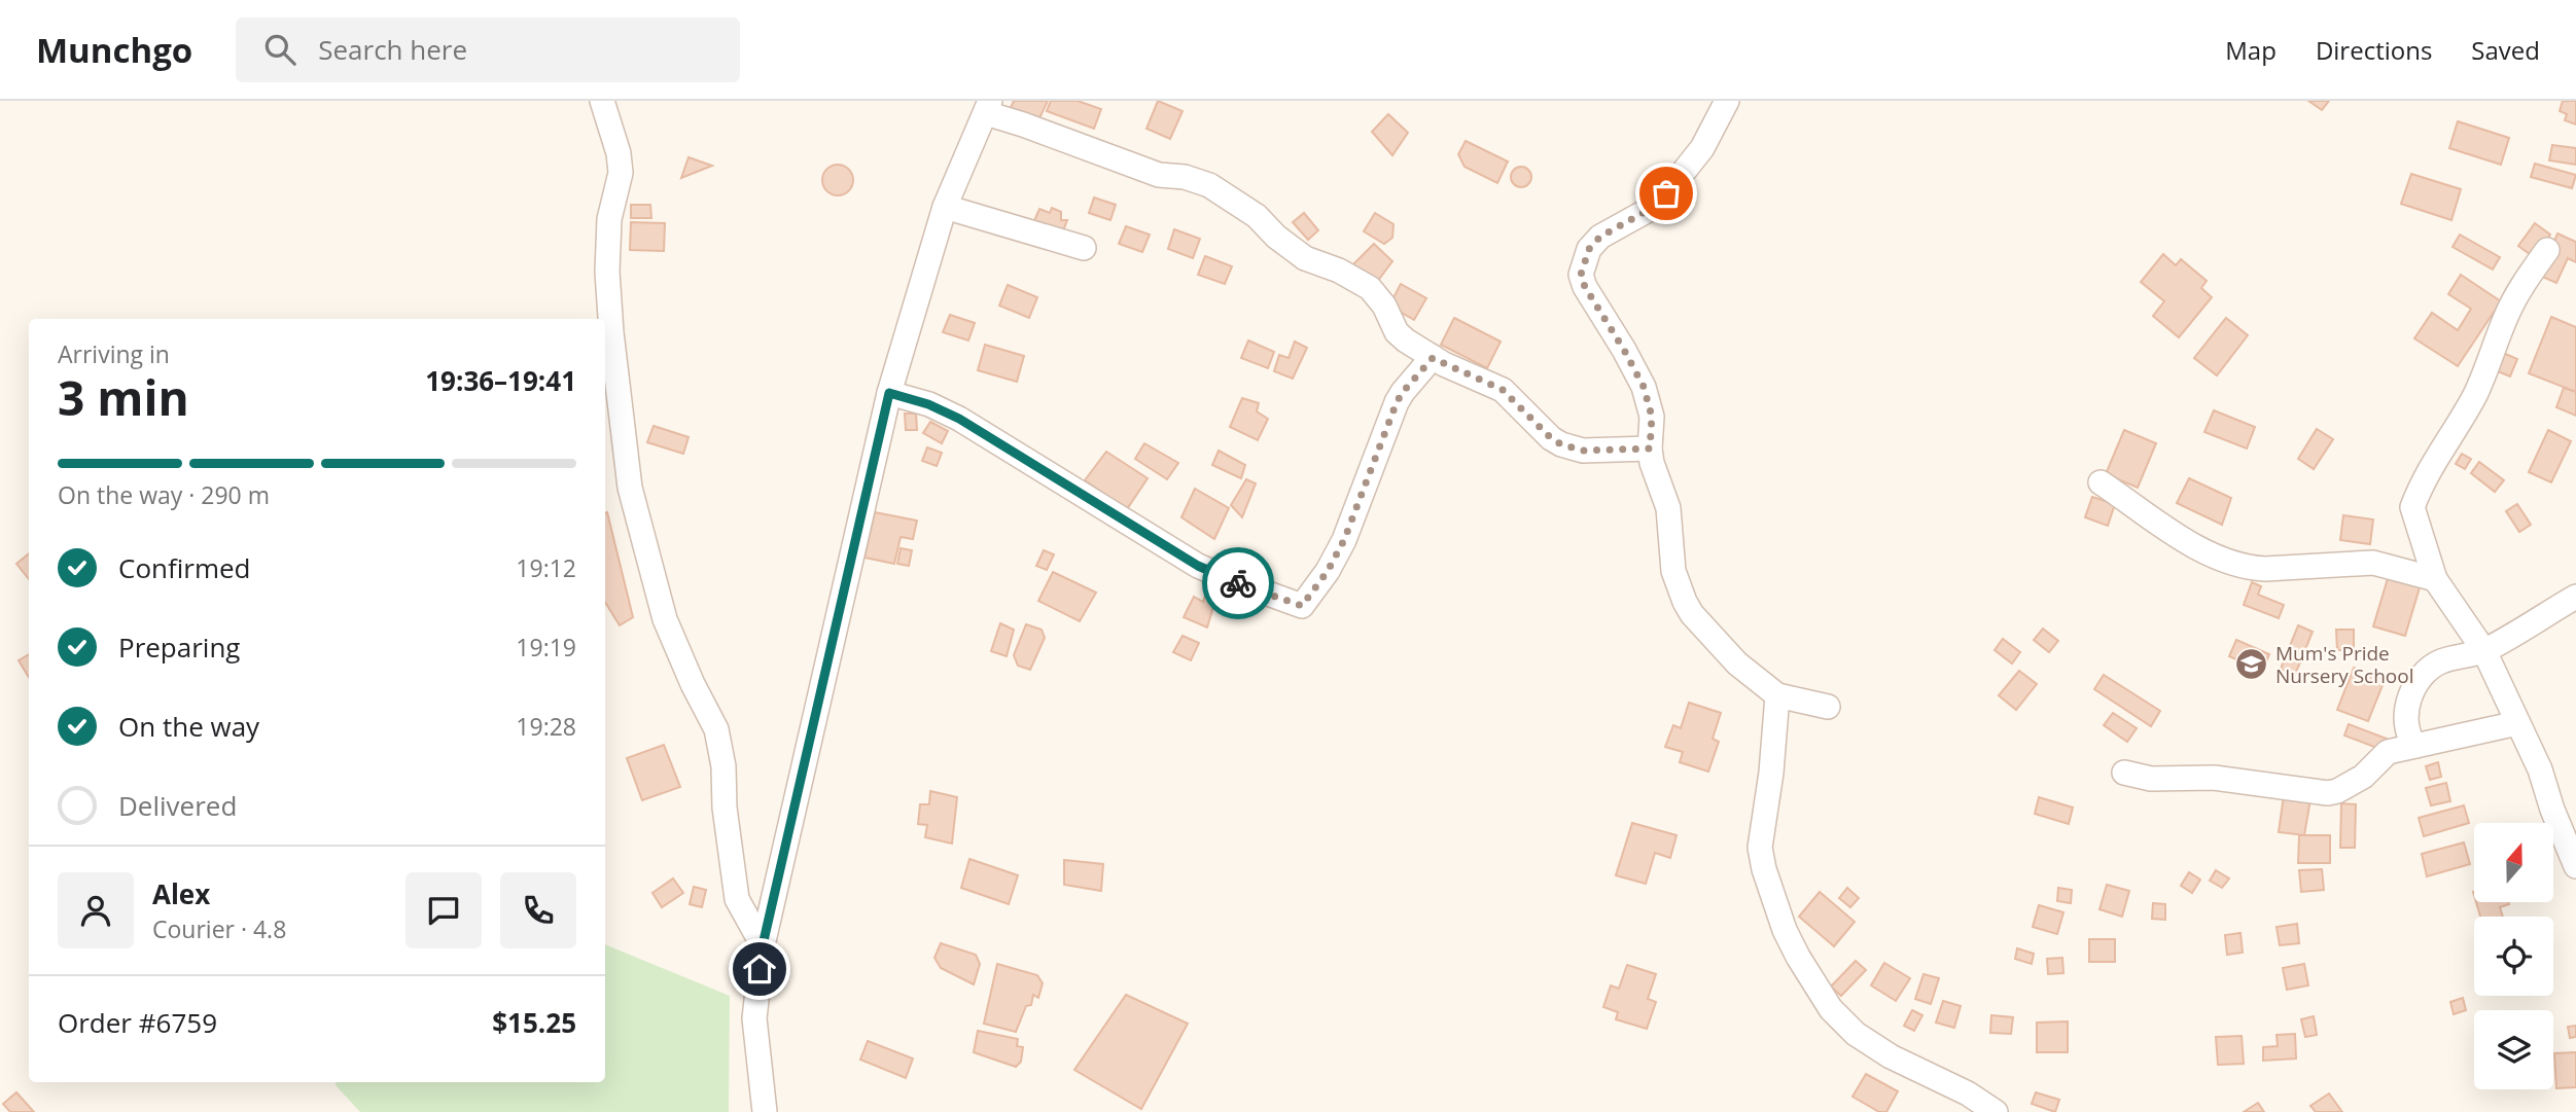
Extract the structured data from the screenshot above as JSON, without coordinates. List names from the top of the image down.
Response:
{
  "places": {
    "school or university": ["Mum's Pride Nursery School"]
  },
  "north": "top",
  "page": {
    "header": "Munchgo",
    "search": "Search here",
    "nav": ["Map", "Directions", "Saved"],
    "heading": ["3 min", "Arriving in", "19:36–19:41"],
    "panel": [
      "Alex",
      "Courier · 4.8",
      "Order #6759",
      "$15.25"
    ],
    "bar": "On the way · 290 m",
    "list": [
      ["Confirmed", "19:12"],
      ["Preparing", "19:19"],
      ["On the way", "19:28"],
      "Delivered"
    ]
  }
}
